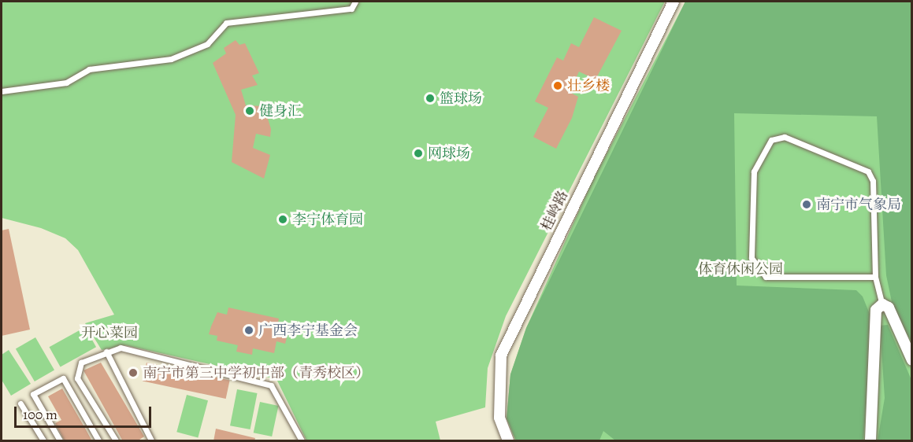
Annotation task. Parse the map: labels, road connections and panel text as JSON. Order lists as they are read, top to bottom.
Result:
{
  "streets": {
    "street": ["桂岭路"]
  },
  "parks": ["体育休闲公园", "开心菜园"],
  "places": [
    "壮乡楼",
    "篮球场",
    "健身汇",
    "网球场",
    "南宁市气象局",
    "李宁体育园",
    "广西李宁基金会",
    "南宁市第三中学初中部（青秀校区）"
  ],
  "scale_bar": "100 m"
}
